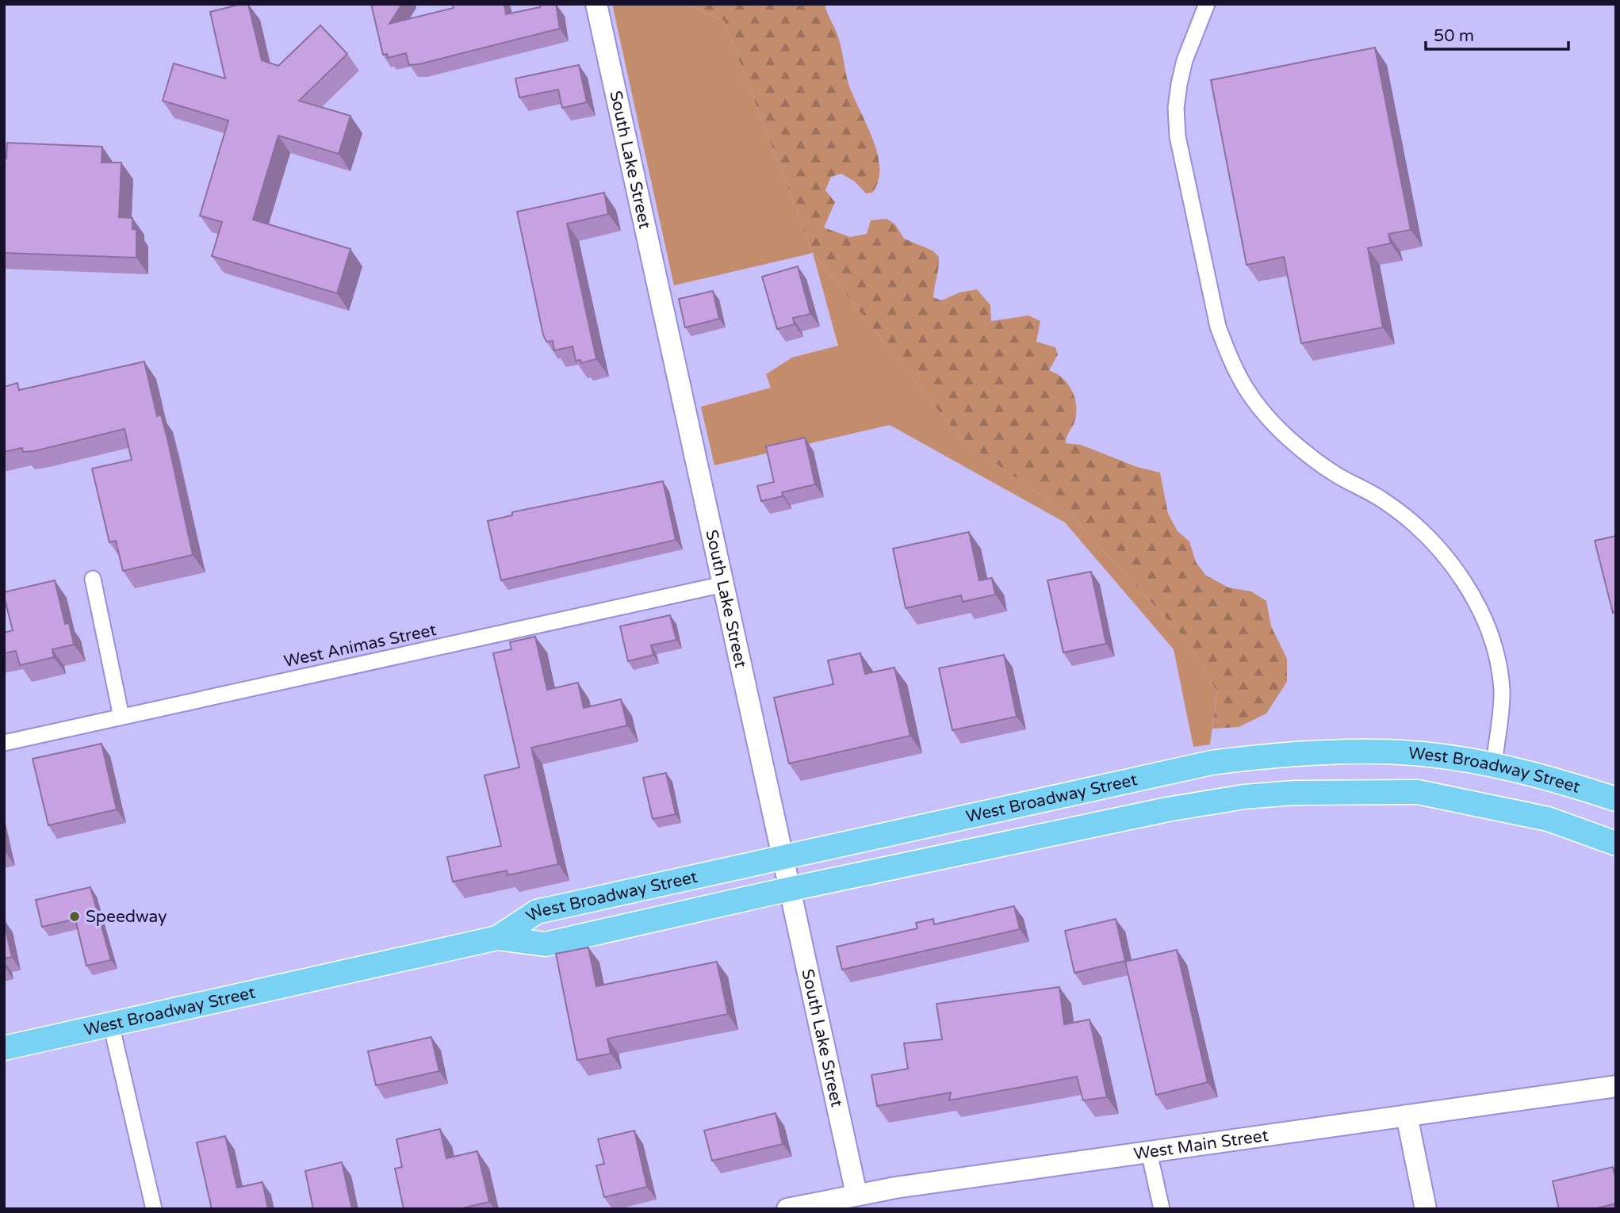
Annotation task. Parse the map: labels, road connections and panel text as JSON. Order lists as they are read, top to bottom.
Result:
{
  "streets": {
    "main road": ["South Lake Street", "West Broadway Street", "West Main Street"],
    "street": ["West Animas Street"]
  },
  "crossings": [
    ["South Lake Street", "West Animas Street"],
    ["South Lake Street", "West Broadway Street"],
    ["South Lake Street", "West Main Street"]
  ],
  "places": ["Speedway"],
  "scale_bar": "50 m"
}
